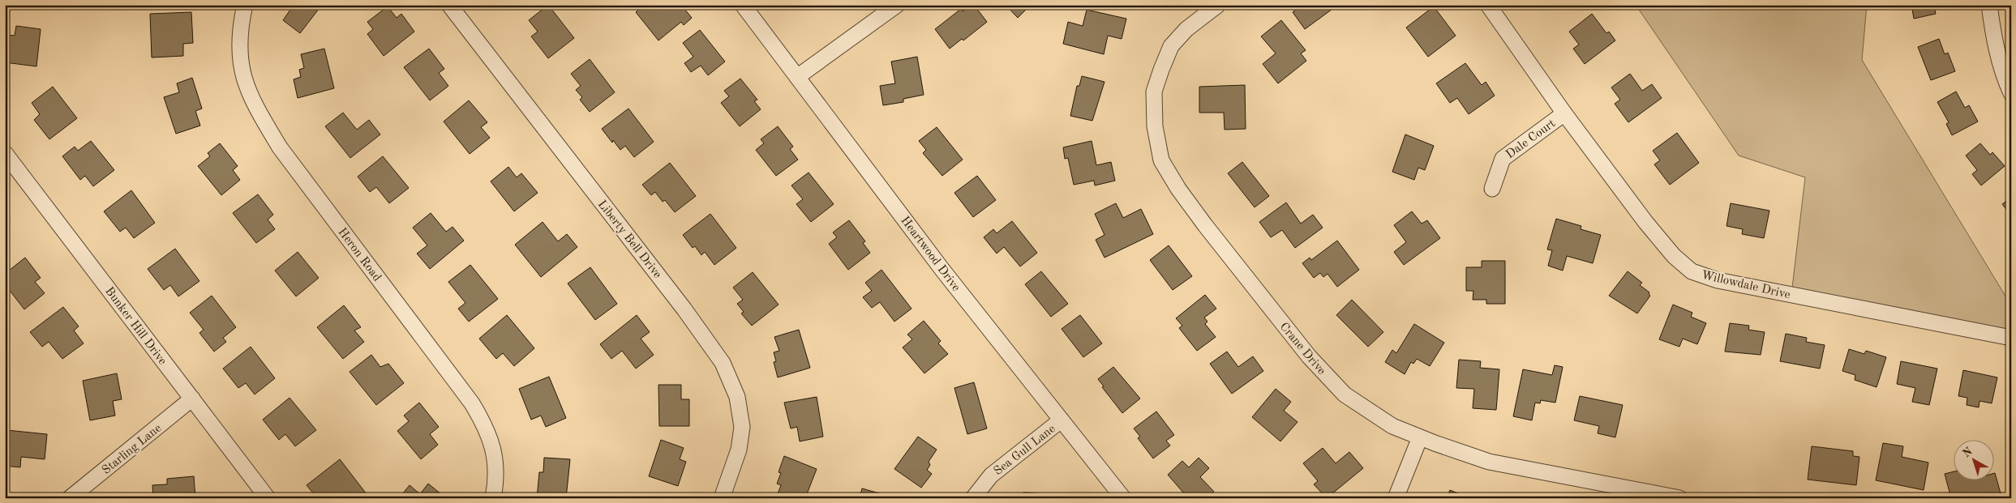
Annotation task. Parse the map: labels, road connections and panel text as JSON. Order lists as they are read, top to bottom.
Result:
{
  "streets": {
    "street": [
      "Dale Court",
      "Liberty Bell Drive",
      "Heartwood Drive",
      "Heron Road",
      "Willowdale Drive",
      "Bunker Hill Drive",
      "Crane Drive",
      "Starling Lane",
      "Sea Gull Lane"
    ]
  },
  "crossings": [
    ["Dale Court", "Willowdale Drive"],
    ["Heartwood Drive", "Sea Gull Lane"],
    ["Bunker Hill Drive", "Starling Lane"]
  ],
  "north": "top left"
}
